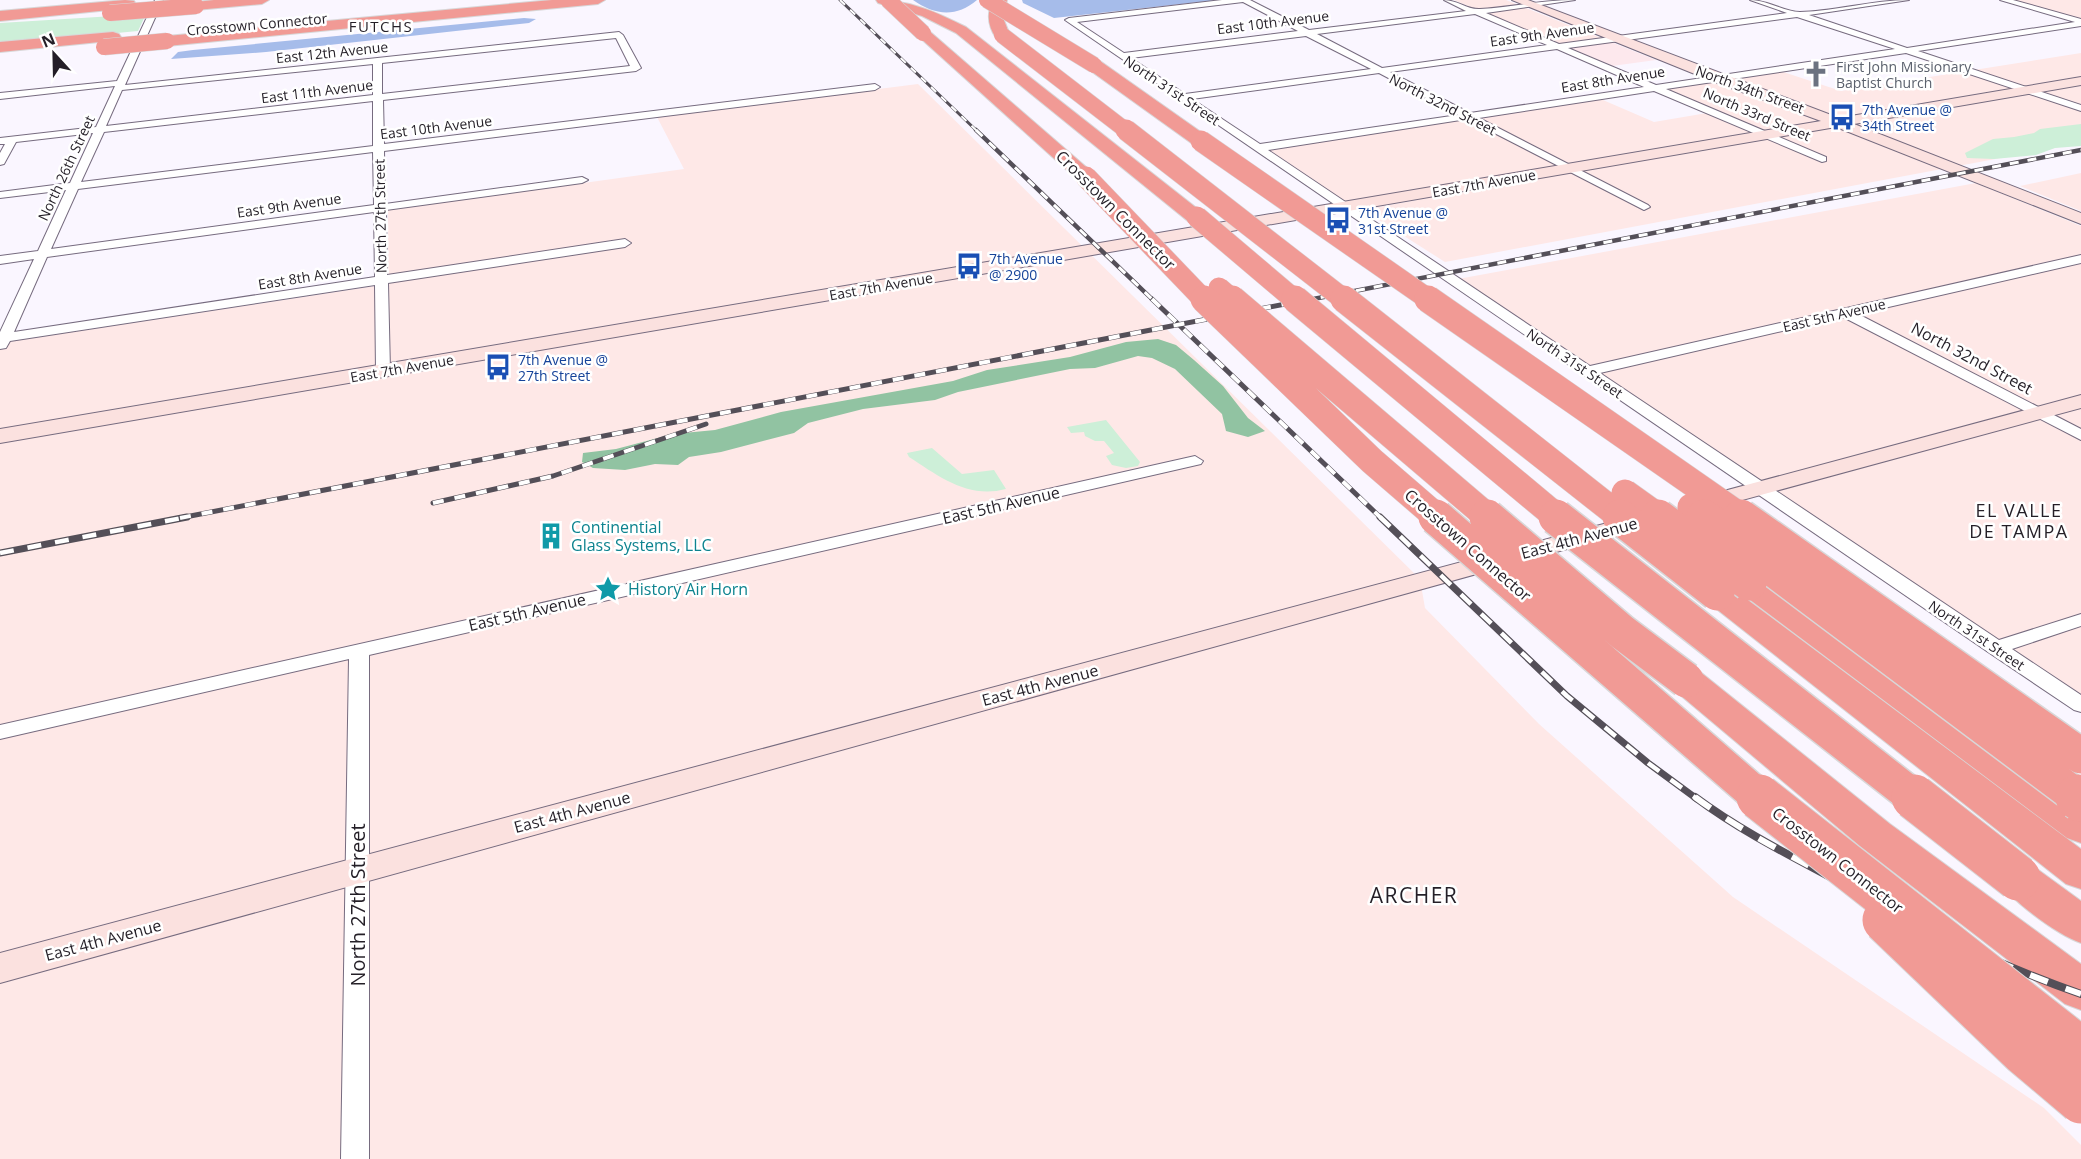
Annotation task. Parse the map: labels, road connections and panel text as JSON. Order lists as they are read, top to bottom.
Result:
{
  "streets": {
    "highway": ["Crosstown Connector"],
    "street": [
      "East 10th Avenue",
      "East 9th Avenue",
      "East 12th Avenue",
      "East 8th Avenue",
      "North 34th Street",
      "North 31st Street",
      "East 11th Avenue",
      "North 32nd Street",
      "North 33rd Street",
      "North 26th Street",
      "East 7th Avenue",
      "North 27th Street",
      "East 5th Avenue",
      "East 4th Avenue"
    ]
  },
  "crossings": [
    ["East 10th Avenue", "North 34th Street"],
    ["East 10th Avenue", "North 31st Street"],
    ["East 10th Avenue", "North 32nd Street"],
    ["East 10th Avenue", "North 33rd Street"],
    ["East 10th Avenue", "North 26th Street"],
    ["East 10th Avenue", "North 27th Street"],
    ["East 9th Avenue", "North 34th Street"],
    ["East 9th Avenue", "North 31st Street"],
    ["East 9th Avenue", "North 32nd Street"],
    ["East 9th Avenue", "North 33rd Street"],
    ["East 9th Avenue", "North 26th Street"],
    ["East 9th Avenue", "North 27th Street"],
    ["East 12th Avenue", "East 11th Avenue"],
    ["East 12th Avenue", "North 26th Street"],
    ["East 12th Avenue", "North 27th Street"],
    ["East 8th Avenue", "North 34th Street"],
    ["East 8th Avenue", "North 31st Street"],
    ["East 8th Avenue", "North 32nd Street"],
    ["East 8th Avenue", "North 33rd Street"],
    ["East 8th Avenue", "North 26th Street"],
    ["East 8th Avenue", "North 27th Street"],
    ["North 34th Street", "East 7th Avenue"],
    ["North 31st Street", "North 32nd Street"],
    ["North 31st Street", "East 7th Avenue"],
    ["North 31st Street", "East 5th Avenue"],
    ["North 31st Street", "East 4th Avenue"],
    ["East 11th Avenue", "North 26th Street"],
    ["East 11th Avenue", "North 27th Street"],
    ["North 32nd Street", "East 7th Avenue"],
    ["North 32nd Street", "East 5th Avenue"],
    ["North 32nd Street", "East 4th Avenue"],
    ["North 33rd Street", "East 7th Avenue"],
    ["East 7th Avenue", "North 27th Street"],
    ["North 27th Street", "East 5th Avenue"],
    ["North 27th Street", "East 4th Avenue"]
  ],
  "districts": ["FUTCHS", "EL VALLE DE TAMPA", "ARCHER"],
  "places": {
    "church": ["First John Missionary Baptist Church"],
    "bus stop": [
      "7th Avenue @ 34th Street",
      "7th Avenue @ 31st Street",
      "7th Avenue @ 2900",
      "7th Avenue @ 27th Street"
    ],
    "building": ["Continential Glass Systems, LLC"],
    "place": ["History Air Horn"]
  },
  "north": "top"
}
